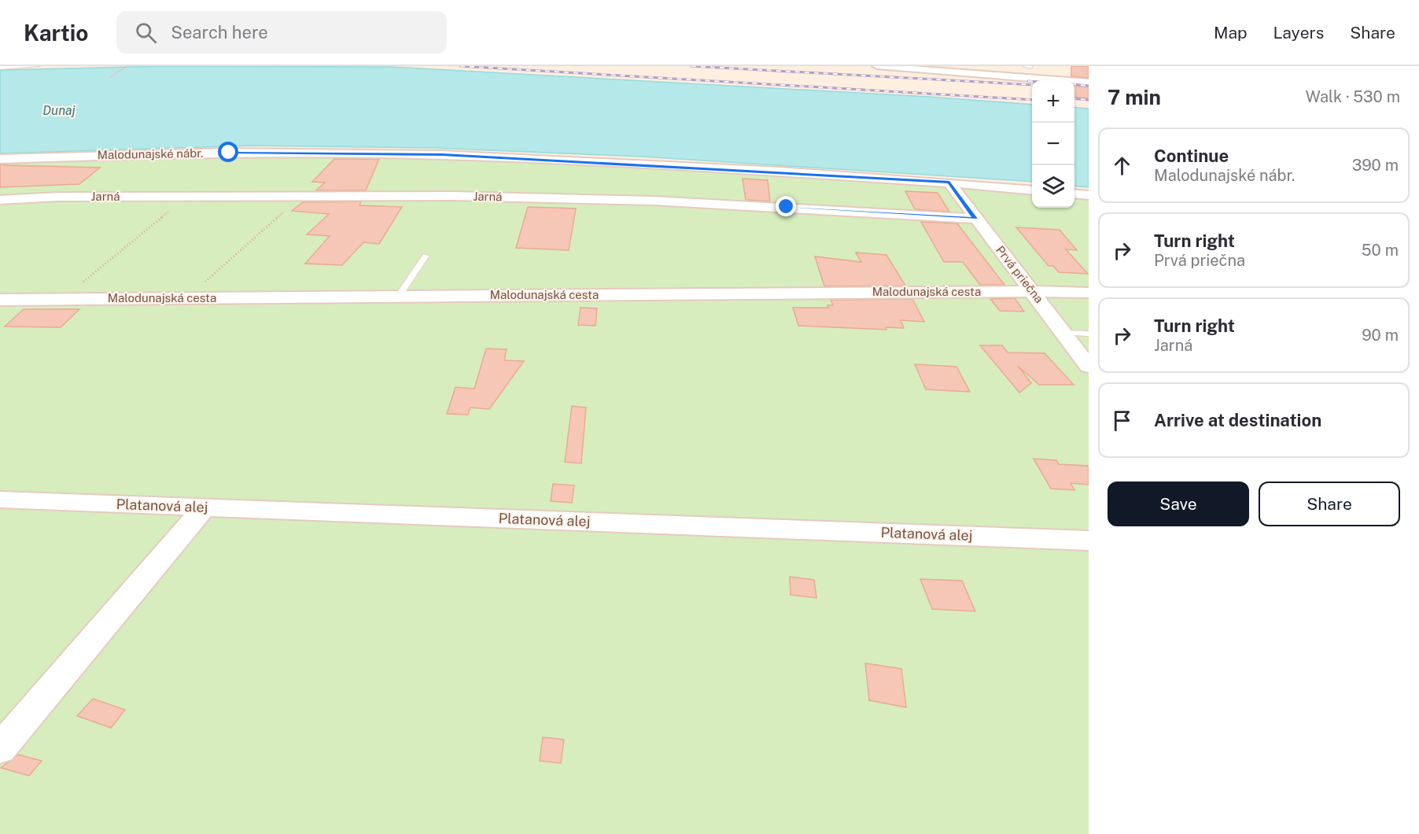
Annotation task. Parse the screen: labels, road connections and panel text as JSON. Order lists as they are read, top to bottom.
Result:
{
  "streets": {
    "street": [
      "Malodunajské nábr.",
      "Jarná",
      "Prvá priečna",
      "Malodunajská cesta",
      "Platanová alej"
    ]
  },
  "crossings": [
    ["Malodunajské nábr.", "Prvá priečna"],
    ["Jarná", "Prvá priečna"],
    ["Prvá priečna", "Malodunajská cesta"]
  ],
  "water": ["Dunaj"],
  "page": {
    "header": "Kartio",
    "search": "Search here",
    "nav": ["Map", "Layers", "Share"],
    "heading": ["7 min", "Walk · 530 m"],
    "map_buttons": ["+", "−"],
    "list": [
      ["Continue", "Malodunajské nábr.", "390 m"],
      ["Turn right", "Prvá priečna", "50 m"],
      ["Turn right", "Jarná", "90 m"],
      "Arrive at destination"
    ],
    "buttons": ["Save", "Share"]
  }
}
